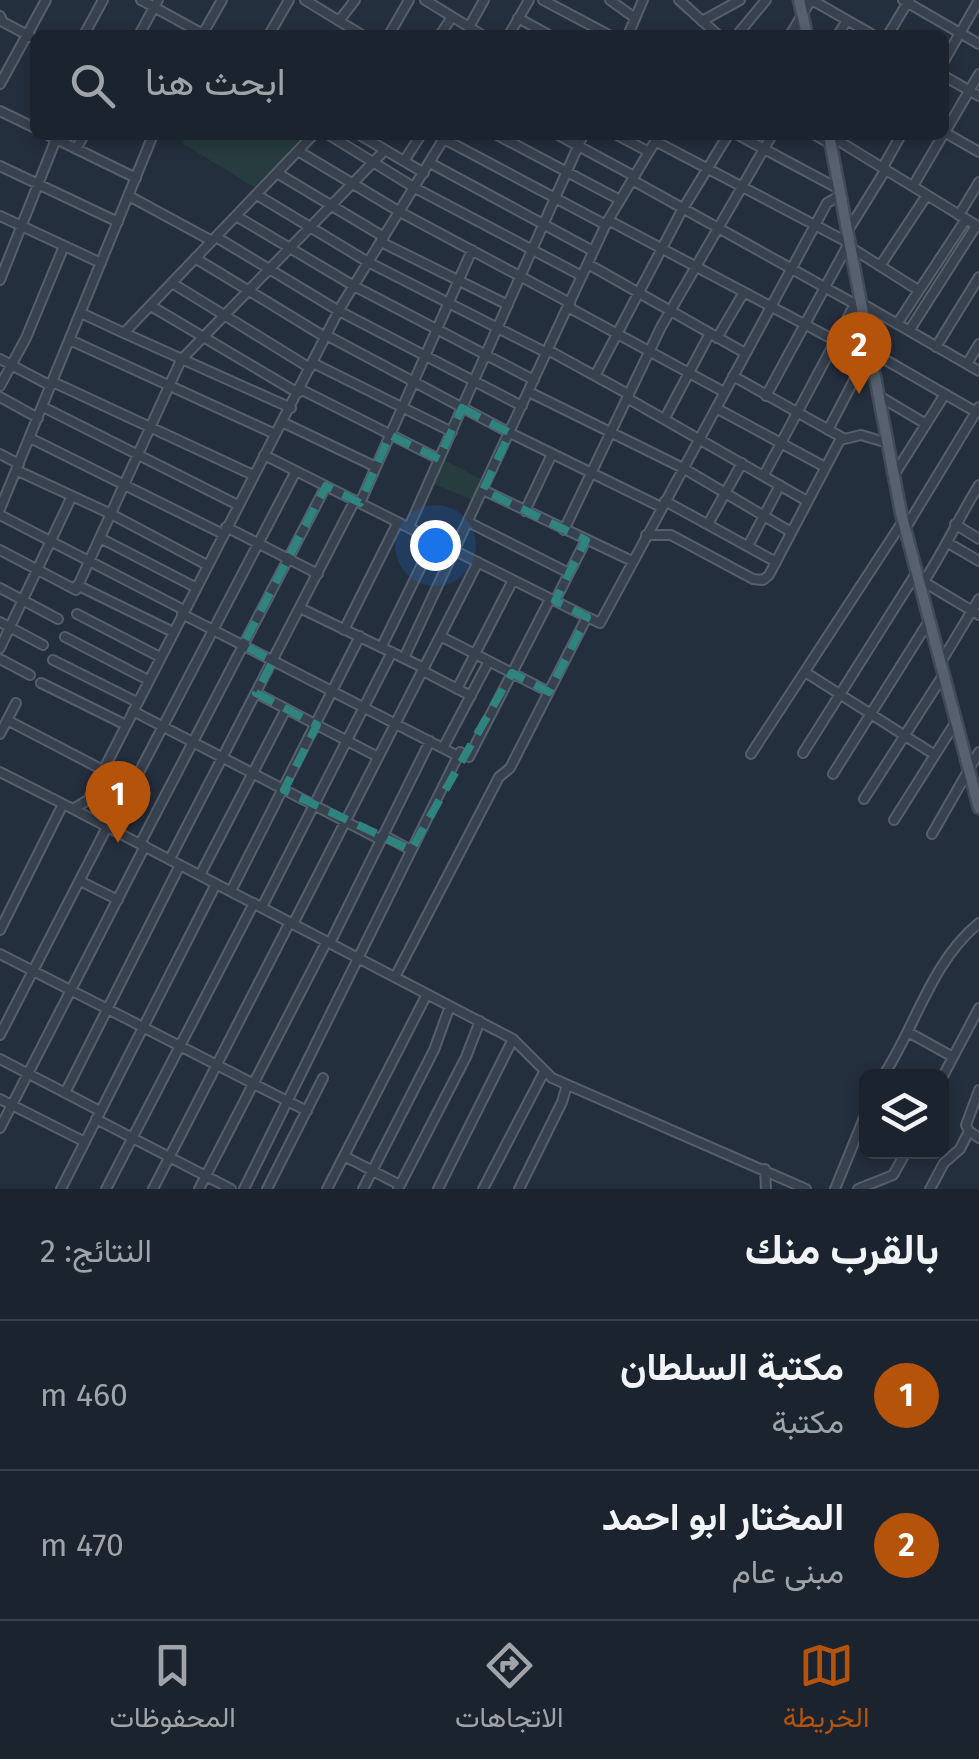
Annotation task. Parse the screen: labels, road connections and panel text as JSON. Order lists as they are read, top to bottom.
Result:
{
  "page": {
    "search": "ابحث هنا",
    "pins": ["2", "1"],
    "heading": ["بالقرب منك", "النتائج: 2"],
    "list": [
      {
        "mark": "1",
        "name": "مكتبة السلطان",
        "note": "مكتبة",
        "value": "460 m"
      },
      {
        "mark": "2",
        "name": "المختار ابو احمد",
        "note": "مبنى عام",
        "value": "470 m"
      }
    ],
    "nav": ["الخريطة", "الاتجاهات", "المحفوظات"]
  }
}
